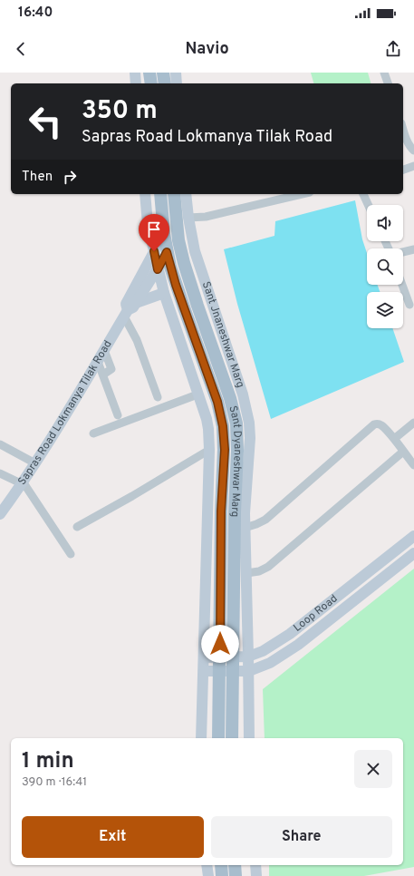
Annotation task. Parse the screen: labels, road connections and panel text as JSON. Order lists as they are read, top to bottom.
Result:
{
  "streets": {
    "main road": ["Sant Dyaneshwar Marg"],
    "street": ["Sant Jnaneshwar Marg", "Sapras Road Lokmanya Tilak Road", "Loop Road"]
  },
  "crossings": [
    ["Sant Jnaneshwar Marg", "Loop Road"],
    ["Sapras Road Lokmanya Tilak Road", "Sant Dyaneshwar Marg"],
    ["Sant Dyaneshwar Marg", "Loop Road"]
  ],
  "page": {
    "status": "16:40",
    "header": "Navio",
    "turn": ["350 m", "Sapras Road Lokmanya Tilak Road"],
    "then": "Then",
    "heading": ["1 min", "390 m · 16:41"],
    "buttons": ["Exit", "Share"]
  }
}
